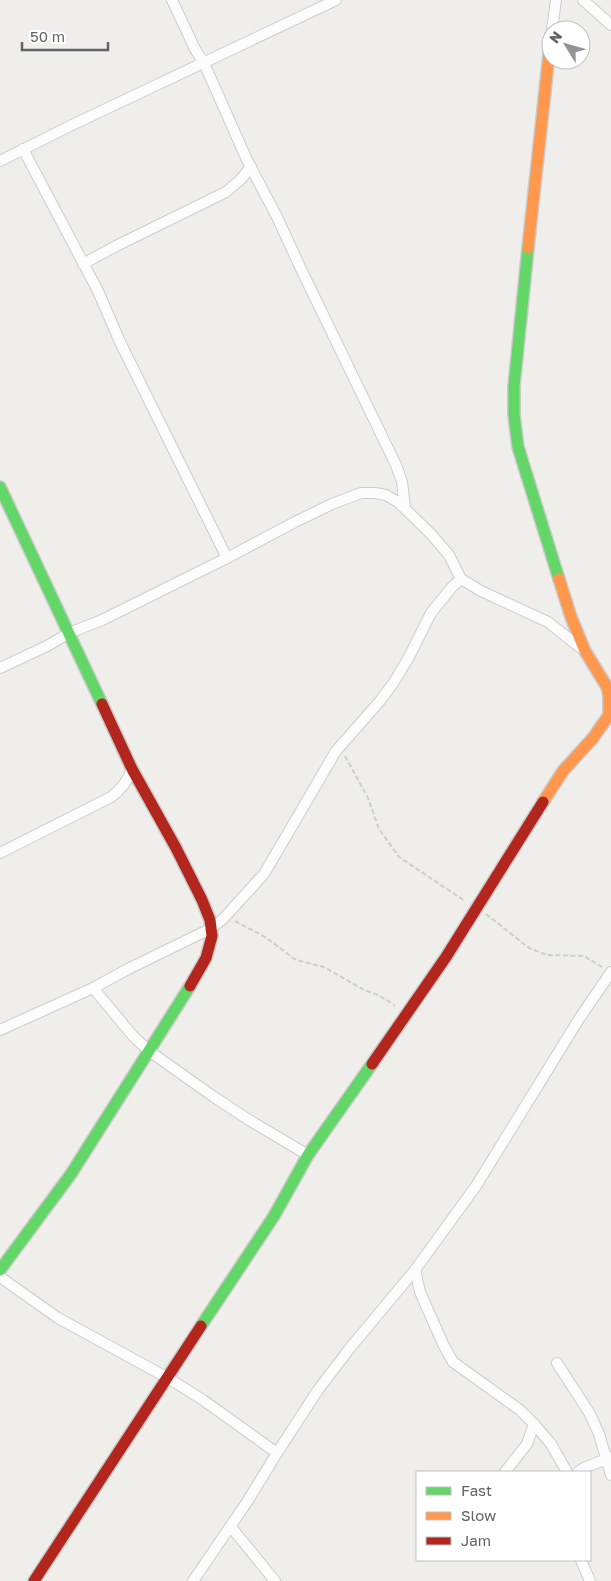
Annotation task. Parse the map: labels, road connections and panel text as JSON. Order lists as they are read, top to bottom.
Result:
{
  "legend": ["Fast", "Slow", "Jam"],
  "scale_bar": "50 m",
  "north": "top left"
}
